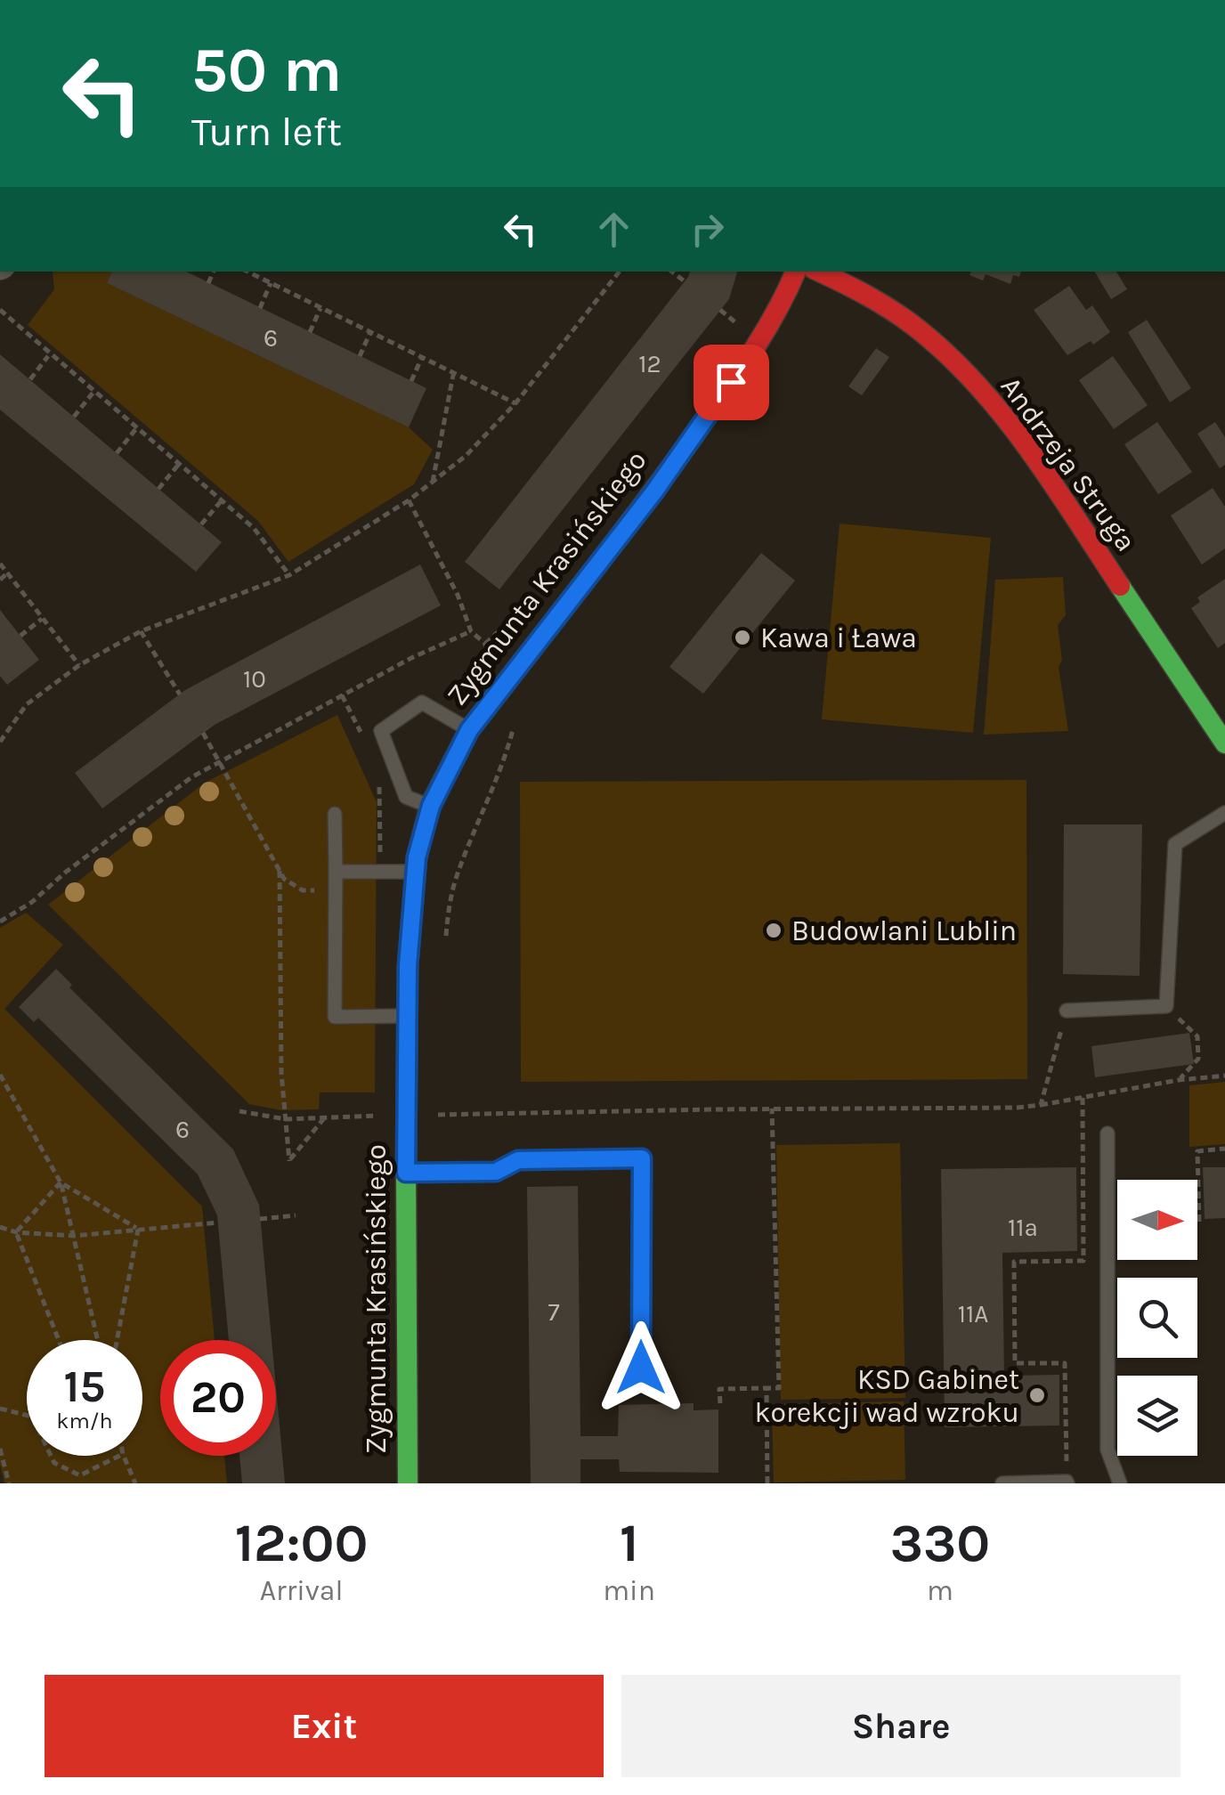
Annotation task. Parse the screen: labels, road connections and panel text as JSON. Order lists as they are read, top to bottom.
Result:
{
  "streets": {
    "street": ["Andrzeja Struga", "Zygmunta Krasińskiego"]
  },
  "places": ["Kawa i Ława", "Budowlani Lublin", "KSD Gabinet korekcji wad wzroku"],
  "house_numbers": [
    "6",
    "12",
    "10",
    "6",
    "11a",
    "7",
    "11A"
  ],
  "north": "right",
  "page": {
    "turn": ["50 m", "Turn left"],
    "speed": "15 km/h",
    "limit": "20",
    "eta": [
      "12:00",
      "Arrival",
      "1",
      "min",
      "330",
      "m"
    ],
    "buttons": ["Exit", "Share"]
  }
}
